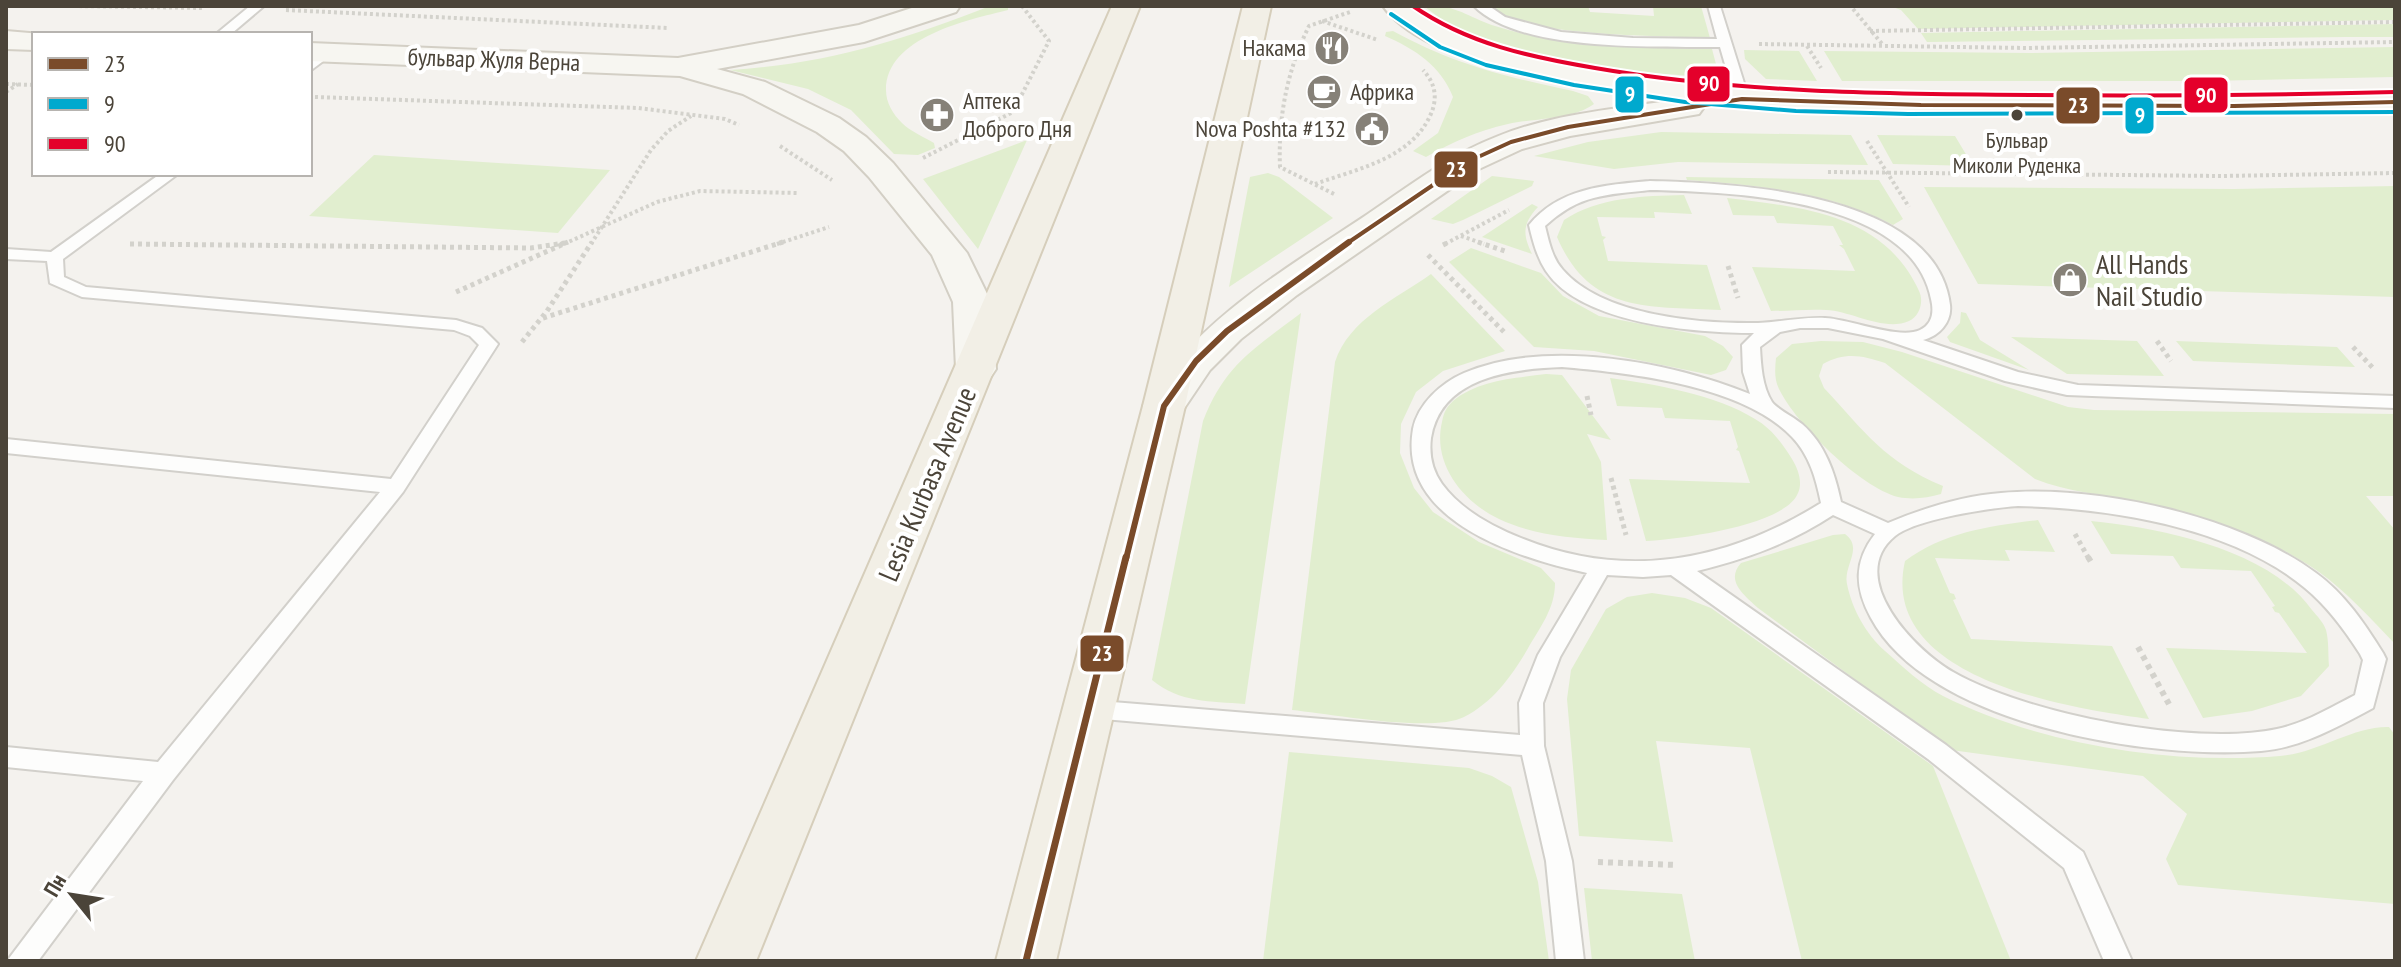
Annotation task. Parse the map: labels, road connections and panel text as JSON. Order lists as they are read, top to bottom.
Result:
{
  "streets": {
    "main road": ["Lesia Kurbasa Avenue"],
    "street": ["бульвар Жуля Верна"]
  },
  "crossings": [
    ["бульвар Жуля Верна", "Lesia Kurbasa Avenue"]
  ],
  "places": {
    "restaurant": ["Накама"],
    "cafe": ["Африка"],
    "pharmacy": ["Аптека Доброго Дня"],
    "other": ["Бульвар Миколи Руденка"],
    "public building": ["Nova Poshta #132"],
    "shop": ["All Hands Nail Studio"]
  },
  "lines": ["transit line 90", "transit line 9", "transit line 23"],
  "legend": ["23", "9", "90"],
  "north": "top left"
}
